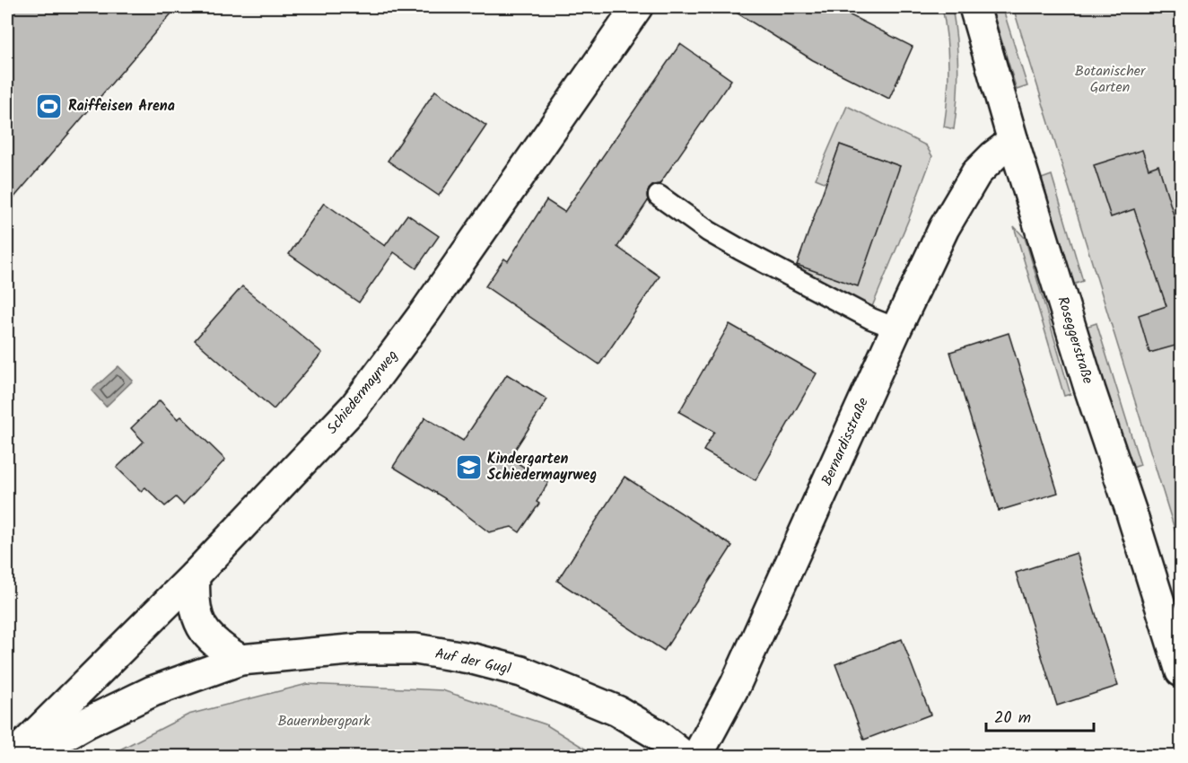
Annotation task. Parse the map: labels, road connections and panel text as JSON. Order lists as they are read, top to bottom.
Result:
{
  "streets": {
    "street": [
      "Roseggerstraße",
      "Schiedermayrweg",
      "Bernardisstraße",
      "Auf der Gugl"
    ]
  },
  "crossings": [
    ["Roseggerstraße", "Bernardisstraße"]
  ],
  "parks": ["Botanischer Garten", "Bauernbergpark"],
  "places": {
    "sports": ["Raiffeisen Arena"],
    "school or university": ["Kindergarten Schiedermayrweg"]
  },
  "scale_bar": "20 m"
}
